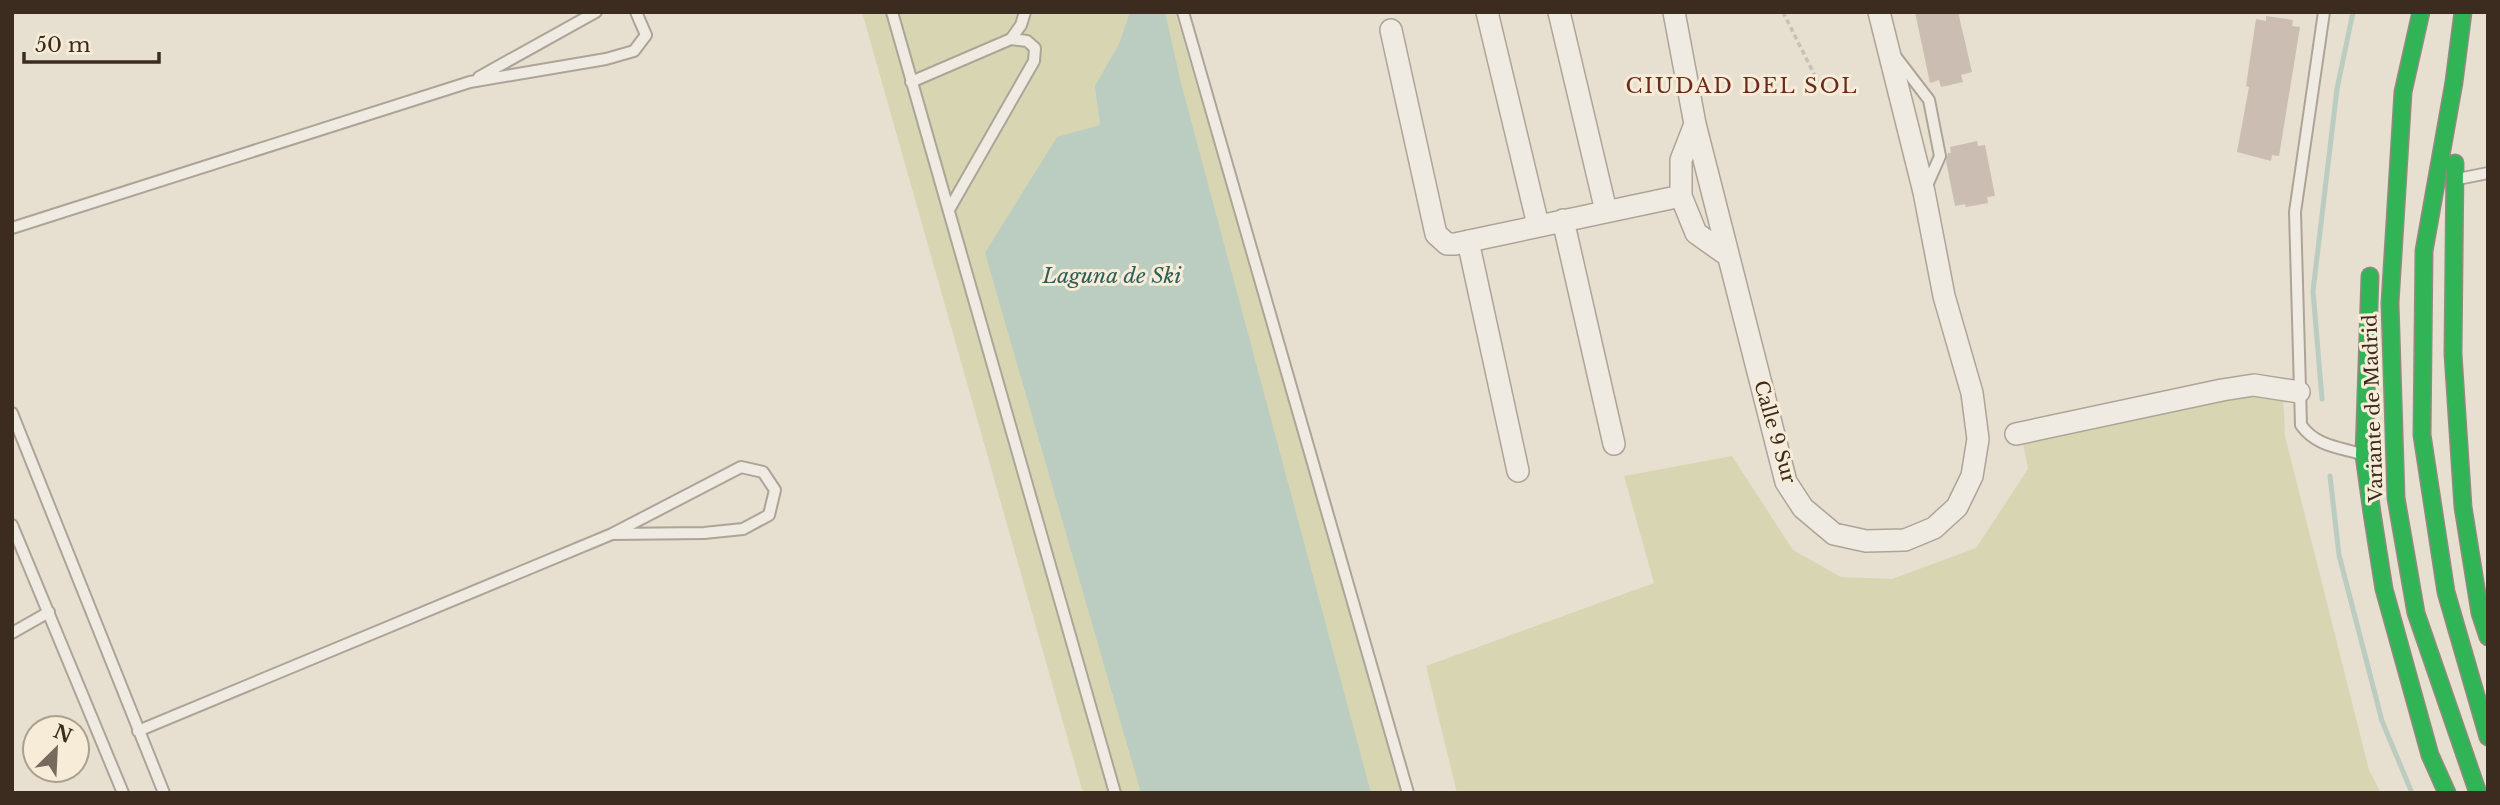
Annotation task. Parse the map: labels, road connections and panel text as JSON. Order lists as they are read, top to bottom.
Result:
{
  "streets": {
    "main road": ["Variante de Madrid"],
    "street": ["Calle 9 Sur"]
  },
  "districts": ["CIUDAD DEL SOL"],
  "water": ["Laguna de Ski"],
  "scale_bar": "50 m",
  "north": "top right"
}
